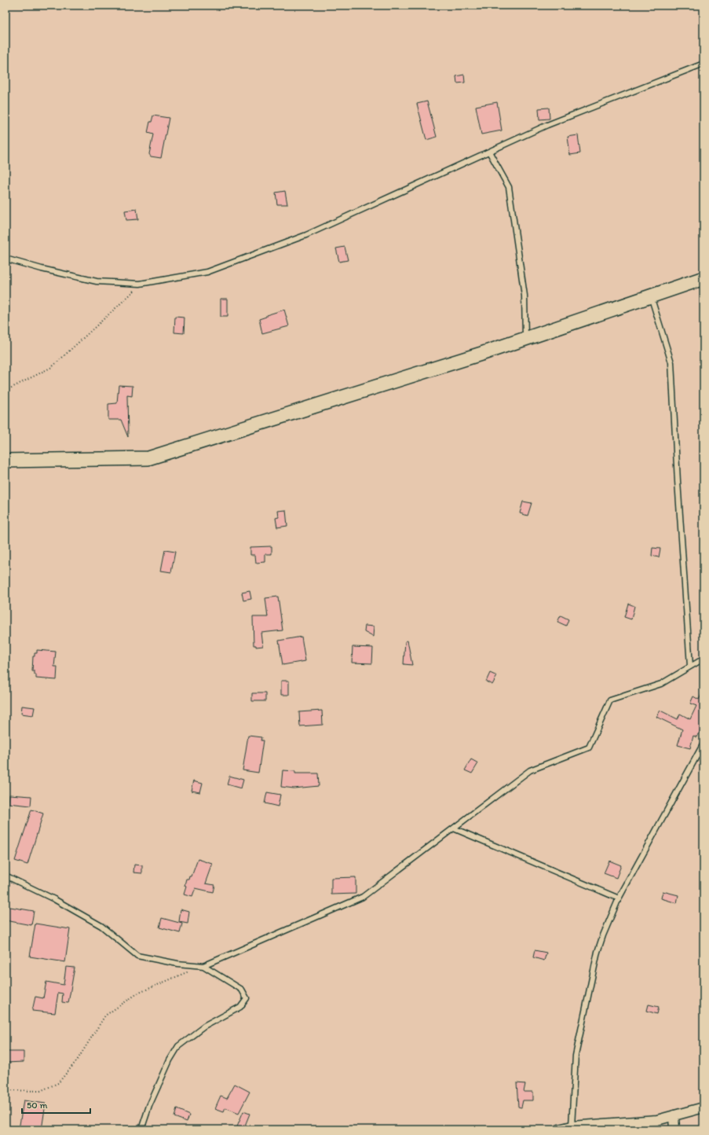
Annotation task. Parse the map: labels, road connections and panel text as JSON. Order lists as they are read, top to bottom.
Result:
{
  "scale_bar": "50 m"
}
